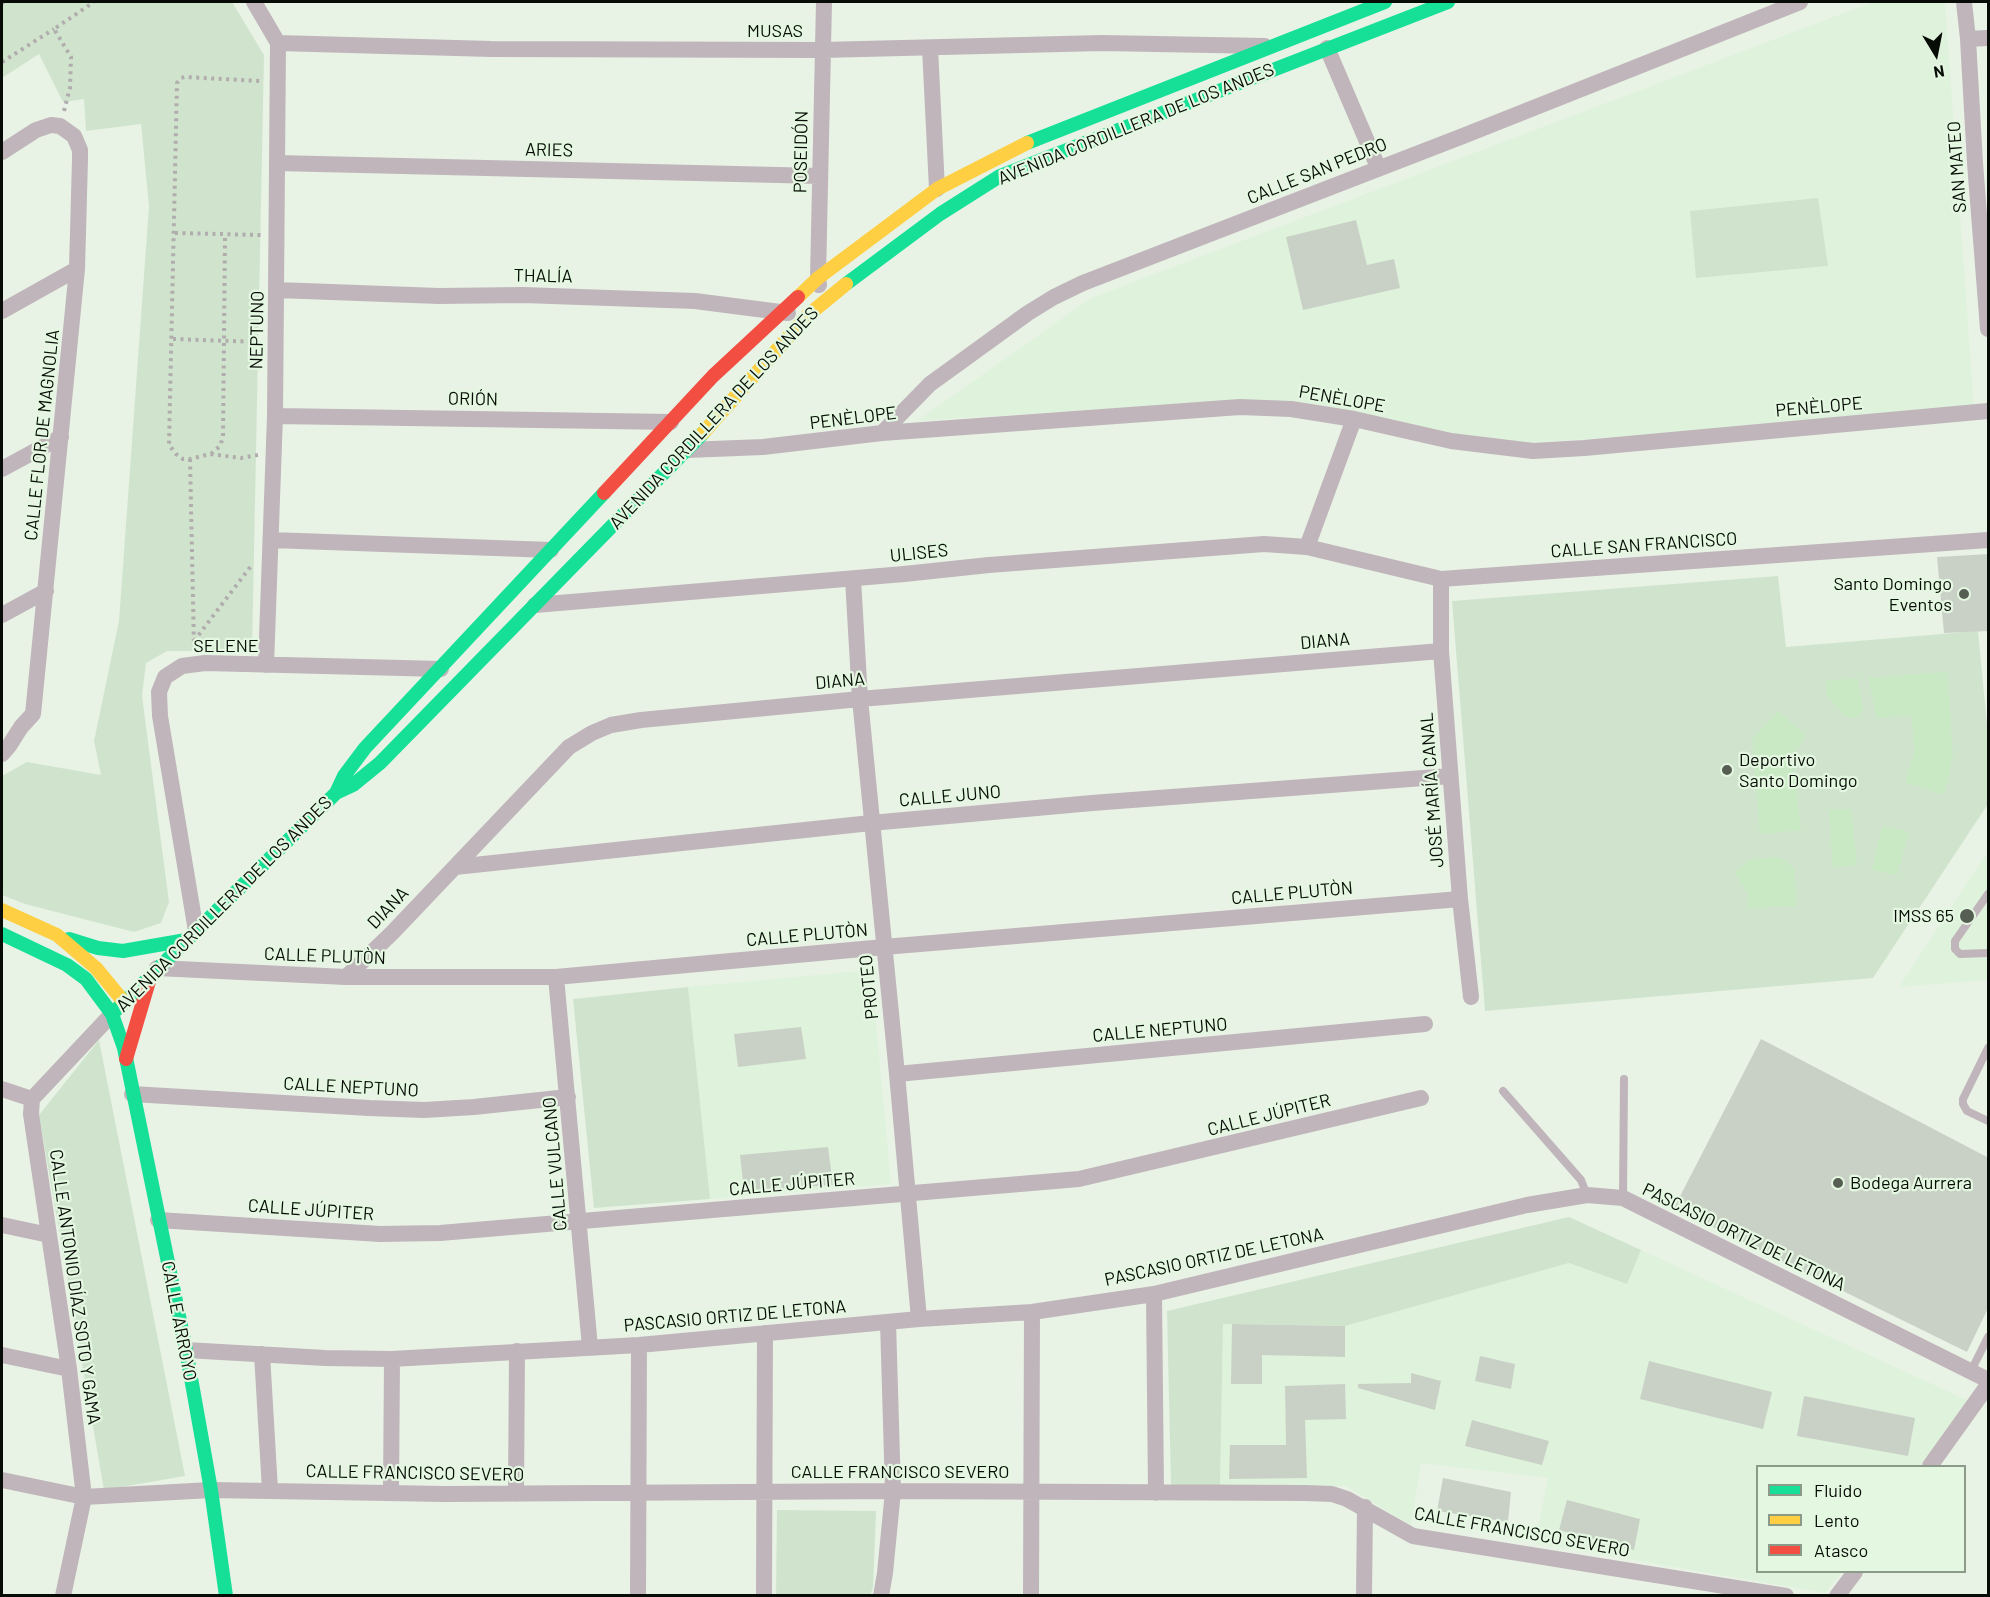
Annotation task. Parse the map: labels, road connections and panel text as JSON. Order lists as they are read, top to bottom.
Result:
{
  "streets": {
    "street": [
      "MUSAS",
      "AVENIDA CORDILLERA DE LOS ANDES",
      "ARIES",
      "POSEIDÓN",
      "SAN MATEO",
      "CALLE SAN PEDRO",
      "THALÍA",
      "NEPTUNO",
      "ORIÓN",
      "PENÈLOPE",
      "CALLE FLOR DE MAGNOLIA",
      "CALLE SAN FRANCISCO",
      "ULISES",
      "DIANA",
      "SELENE",
      "JOSÉ MARÍA CANAL",
      "CALLE JUNO",
      "CALLE PLUTÒN",
      "PROTEO",
      "CALLE NEPTUNO",
      "CALLE JÚPITER",
      "CALLE VULCANO",
      "PASCASIO ORTIZ DE LETONA",
      "CALLE ANTONIO DÍAZ SOTO Y GAMA",
      "CALLE ARROYO",
      "CALLE FRANCISCO SEVERO"
    ]
  },
  "crossings": [
    ["MUSAS", "AVENIDA CORDILLERA DE LOS ANDES"],
    ["MUSAS", "POSEIDÓN"],
    ["MUSAS", "NEPTUNO"],
    ["AVENIDA CORDILLERA DE LOS ANDES", "POSEIDÓN"],
    ["AVENIDA CORDILLERA DE LOS ANDES", "THALÍA"],
    ["AVENIDA CORDILLERA DE LOS ANDES", "ORIÓN"],
    ["AVENIDA CORDILLERA DE LOS ANDES", "PENÈLOPE"],
    ["AVENIDA CORDILLERA DE LOS ANDES", "ULISES"],
    ["AVENIDA CORDILLERA DE LOS ANDES", "SELENE"],
    ["AVENIDA CORDILLERA DE LOS ANDES", "CALLE PLUTÒN"],
    ["AVENIDA CORDILLERA DE LOS ANDES", "CALLE ARROYO"],
    ["ARIES", "POSEIDÓN"],
    ["ARIES", "NEPTUNO"],
    ["CALLE SAN PEDRO", "PENÈLOPE"],
    ["THALÍA", "NEPTUNO"],
    ["NEPTUNO", "ORIÓN"],
    ["NEPTUNO", "SELENE"],
    ["CALLE SAN FRANCISCO", "ULISES"],
    ["CALLE SAN FRANCISCO", "JOSÉ MARÍA CANAL"],
    ["ULISES", "PROTEO"],
    ["DIANA", "JOSÉ MARÍA CANAL"],
    ["DIANA", "CALLE JUNO"],
    ["DIANA", "CALLE PLUTÒN"],
    ["DIANA", "PROTEO"],
    ["JOSÉ MARÍA CANAL", "CALLE JUNO"],
    ["JOSÉ MARÍA CANAL", "CALLE PLUTÒN"],
    ["CALLE JUNO", "PROTEO"],
    ["CALLE PLUTÒN", "PROTEO"],
    ["CALLE PLUTÒN", "CALLE VULCANO"],
    ["PROTEO", "CALLE NEPTUNO"],
    ["PROTEO", "CALLE JÚPITER"],
    ["PROTEO", "PASCASIO ORTIZ DE LETONA"],
    ["CALLE NEPTUNO", "CALLE VULCANO"],
    ["CALLE NEPTUNO", "CALLE ARROYO"],
    ["CALLE JÚPITER", "CALLE VULCANO"],
    ["CALLE JÚPITER", "CALLE ARROYO"],
    ["CALLE VULCANO", "PASCASIO ORTIZ DE LETONA"],
    ["PASCASIO ORTIZ DE LETONA", "CALLE ARROYO"],
    ["CALLE ANTONIO DÍAZ SOTO Y GAMA", "CALLE FRANCISCO SEVERO"],
    ["CALLE ARROYO", "CALLE FRANCISCO SEVERO"]
  ],
  "places": [
    "Santo Domingo Eventos",
    "Deportivo Santo Domingo",
    "IMSS 65",
    "Bodega Aurrera"
  ],
  "legend": ["Fluido", "Lento", "Atasco"],
  "north": "bottom"
}
